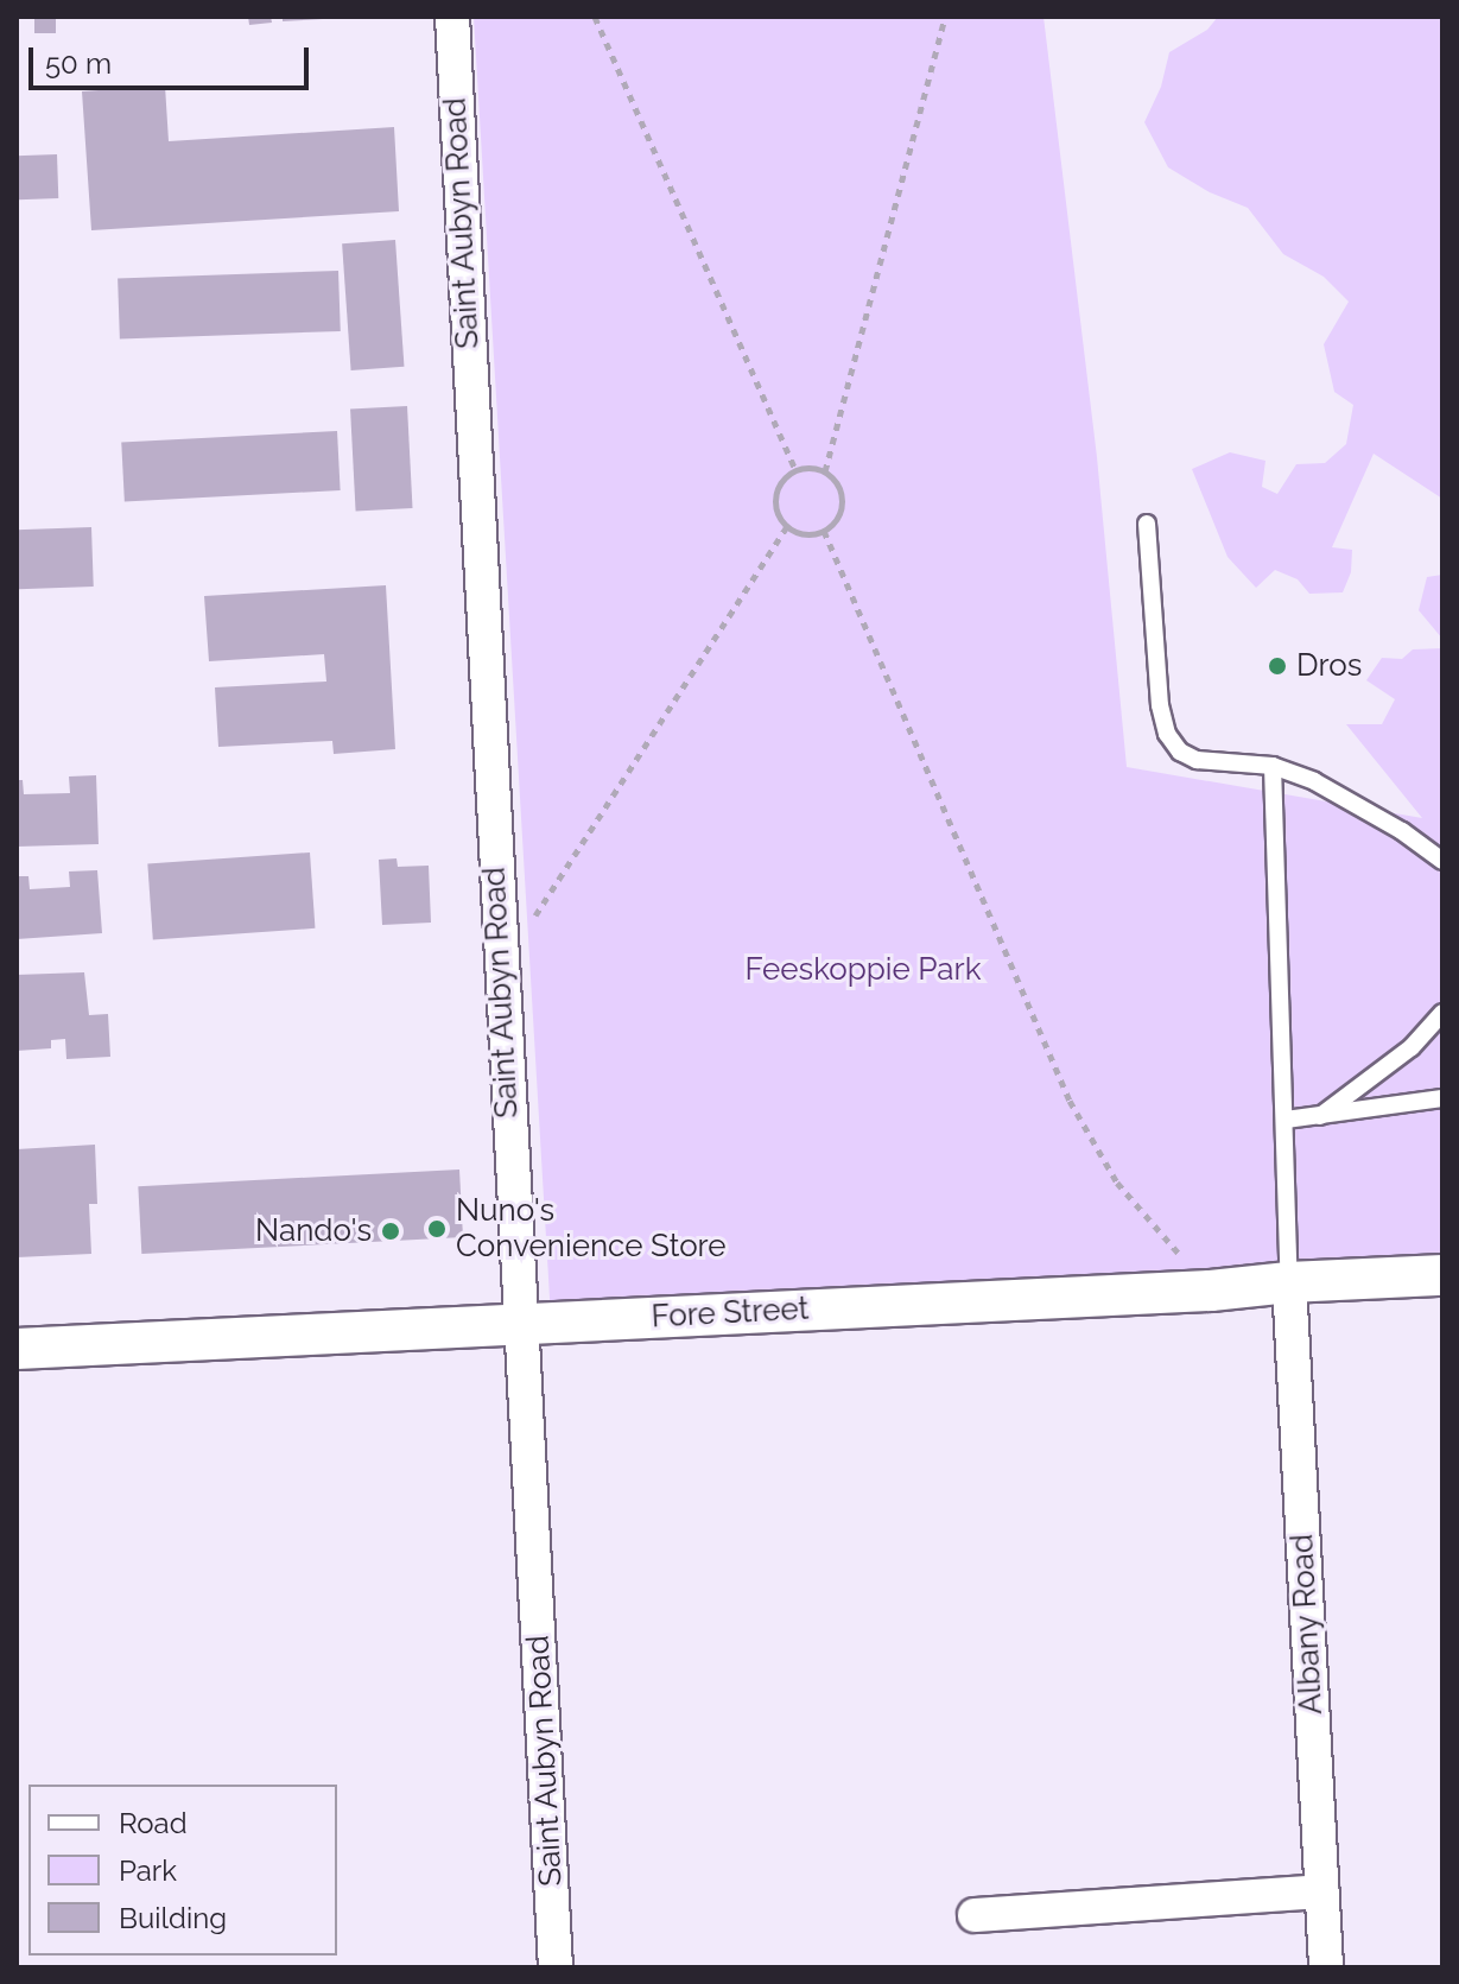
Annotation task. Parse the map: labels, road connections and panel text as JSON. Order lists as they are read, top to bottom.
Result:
{
  "streets": {
    "street": ["Saint Aubyn Road", "Fore Street", "Albany Road"]
  },
  "crossings": [
    ["Saint Aubyn Road", "Fore Street"],
    ["Fore Street", "Albany Road"]
  ],
  "parks": ["Feeskoppie Park"],
  "places": ["Dros", "Nuno's Convenience Store", "Nando's"],
  "legend": ["Road", "Park", "Building"],
  "scale_bar": "50 m"
}
